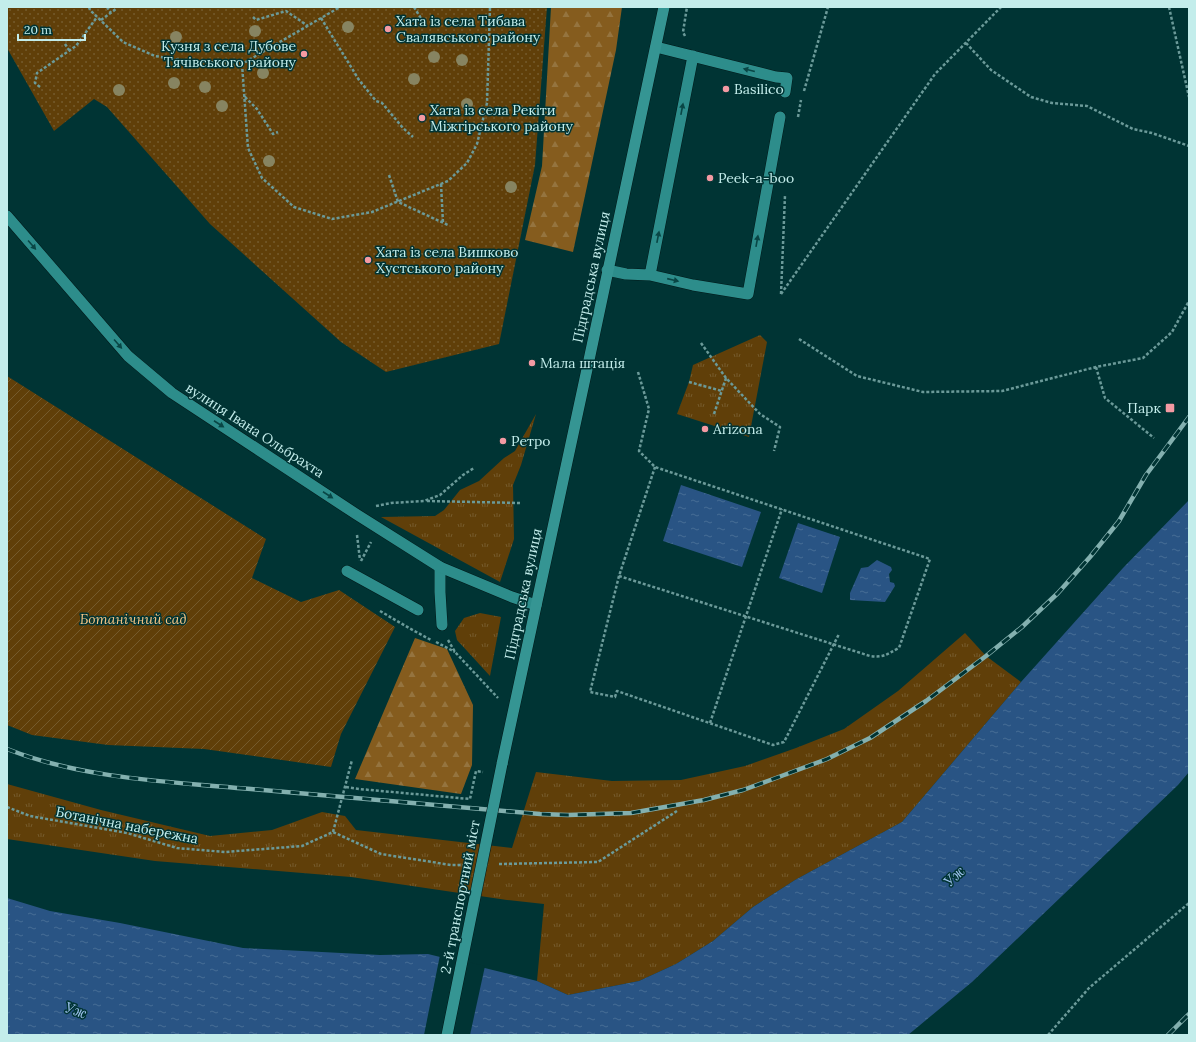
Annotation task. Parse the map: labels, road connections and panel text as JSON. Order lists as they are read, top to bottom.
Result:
{
  "streets": {
    "main road": ["Підградська вулиця", "2-й транспортний міст"],
    "street": ["вулиця Івана Ольбрахта"],
    "path": ["Ботанічна набережна"]
  },
  "crossings": [
    ["Підградська вулиця", "вулиця Івана Ольбрахта"],
    ["Підградська вулиця", "2-й транспортний міст"]
  ],
  "one_way": ["вулиця Івана Ольбрахта"],
  "water": ["Уж"],
  "parks": ["Ботанічний сад"],
  "places": {
    "other": [
      "Хата із села Тибава Свалявського району",
      "Кузня з села Дубове Тячівського району",
      "Basilico",
      "Хата із села Рекіти Міжгірського району",
      "Peek-a-boo",
      "Хата із села Вишково Хустського району",
      "Мала штація",
      "Arizona",
      "Ретро"
    ],
    "transit": ["Парк"]
  },
  "scale_bar": "20 m"
}
